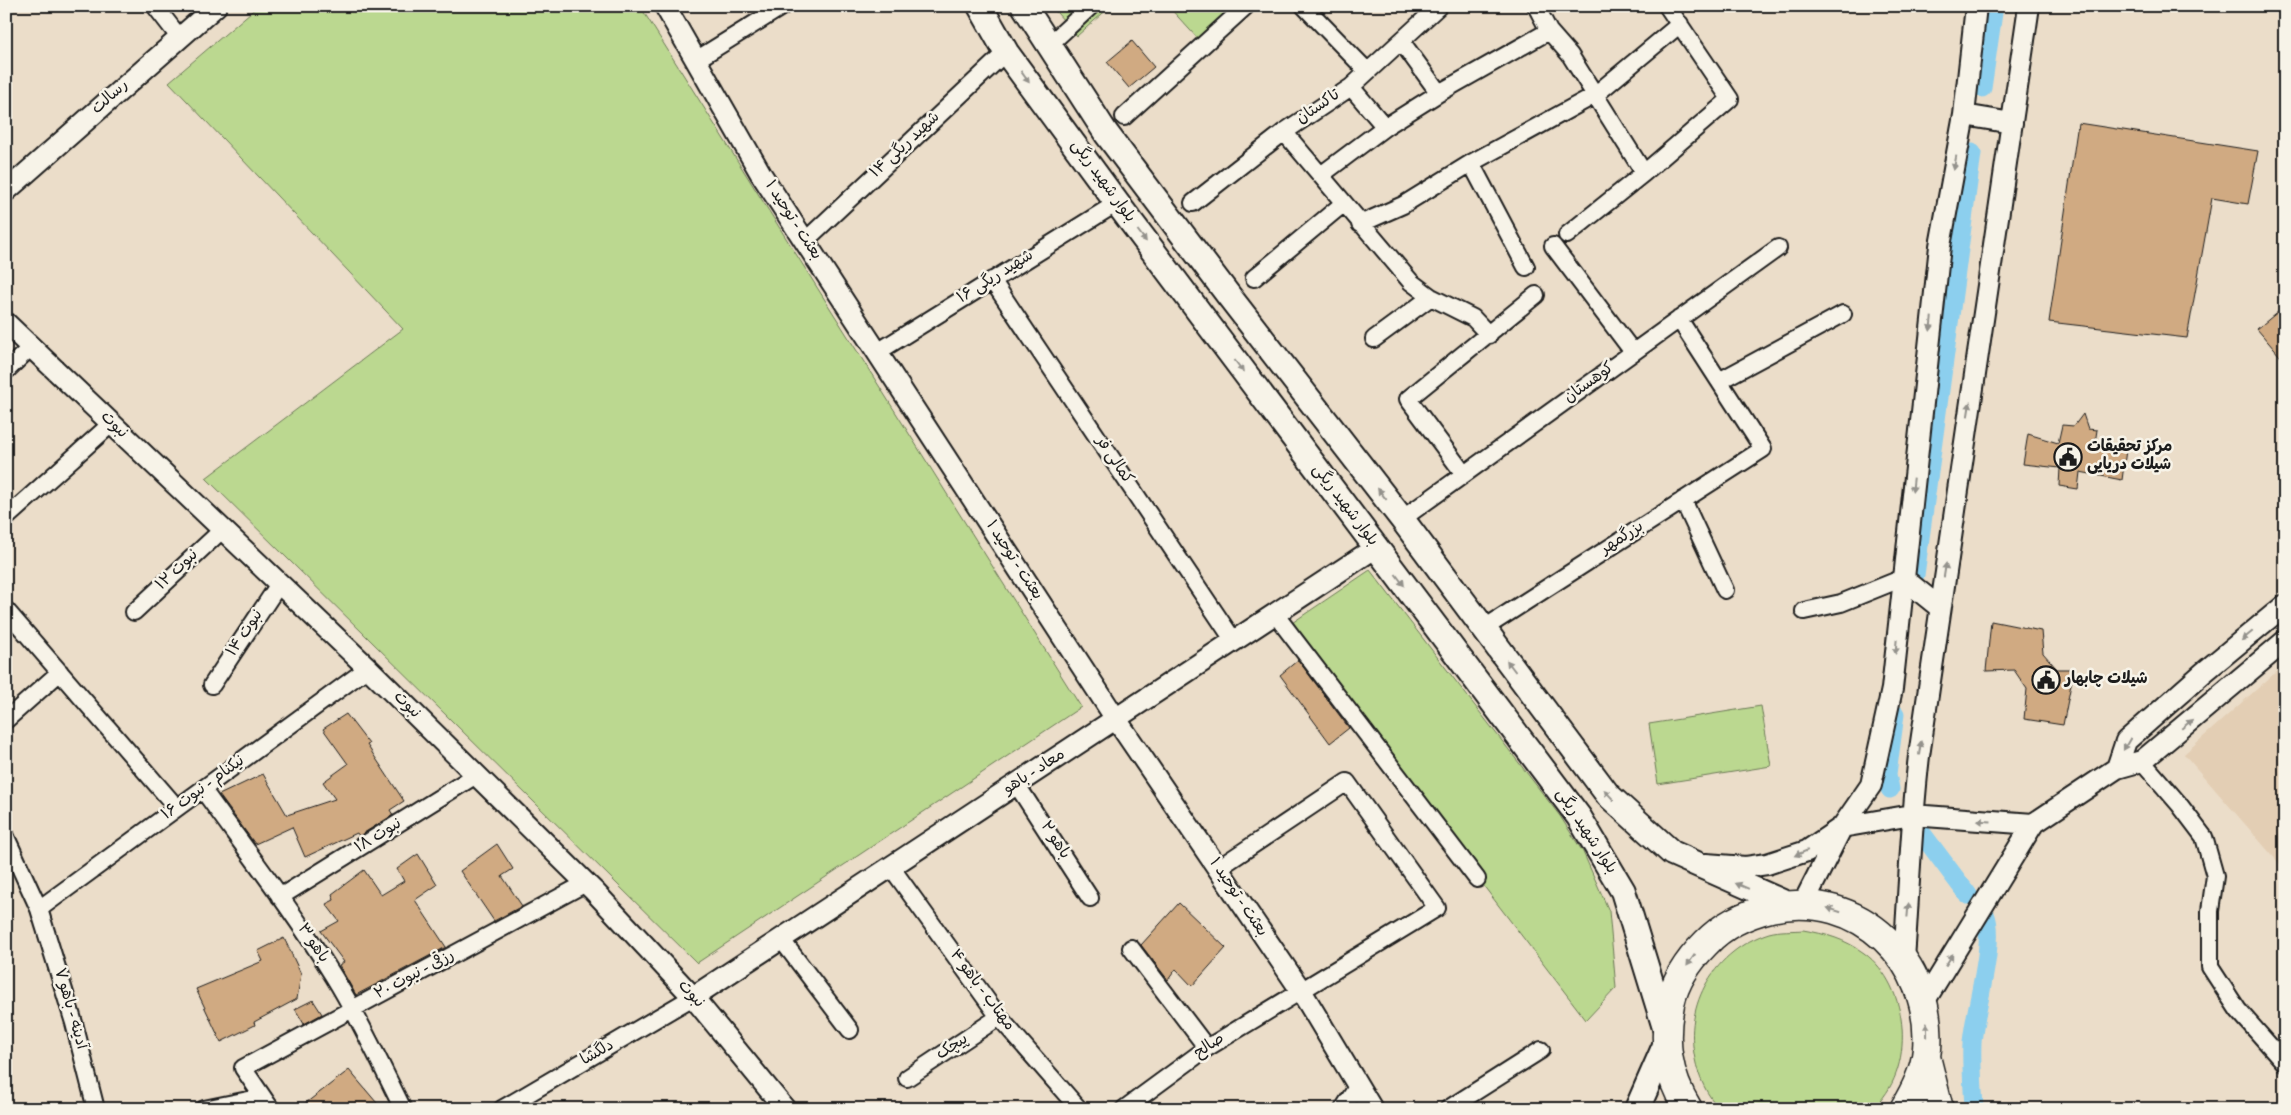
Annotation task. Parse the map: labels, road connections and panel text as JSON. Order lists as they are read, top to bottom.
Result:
{
  "streets": {
    "main road": ["بلوار شهید ریگی"],
    "street": [
      "رسالت",
      "تاکستان",
      "شهید ریگی ۱۴",
      "بعثت - توحید ۱",
      "شهید ریگی ۱۶",
      "کوهستان",
      "نبوت",
      "کمالی فر",
      "بزرگمهر",
      "نبوت ۱۲",
      "نبوت ۱۴",
      "معاد - باهو",
      "نیکنام - نبوت ۱۶",
      "نبوت ۱۸",
      "باهو ۲",
      "باهو ۳",
      "رزقی - نبوت ۲۰",
      "مهتاب - باهو ۴",
      "آدینه - باهو ۷",
      "صالح",
      "پیچک",
      "دلگشا"
    ]
  },
  "crossings": [
    ["شهید ریگی ۱۴", "بلوار شهید ریگی"],
    ["شهید ریگی ۱۴", "بعثت - توحید ۱"],
    ["بلوار شهید ریگی", "شهید ریگی ۱۶"],
    ["بلوار شهید ریگی", "کوهستان"],
    ["بلوار شهید ریگی", "بزرگمهر"],
    ["بلوار شهید ریگی", "معاد - باهو"],
    ["بعثت - توحید ۱", "شهید ریگی ۱۶"],
    ["بعثت - توحید ۱", "معاد - باهو"],
    ["بعثت - توحید ۱", "صالح"],
    ["شهید ریگی ۱۶", "کمالی فر"],
    ["نبوت", "نبوت ۱۲"],
    ["نبوت", "نبوت ۱۴"],
    ["نبوت", "معاد - باهو"],
    ["نبوت", "نیکنام - نبوت ۱۶"],
    ["نبوت", "نبوت ۱۸"],
    ["نبوت", "رزقی - نبوت ۲۰"],
    ["نبوت", "دلگشا"],
    ["کمالی فر", "معاد - باهو"],
    ["معاد - باهو", "باهو ۲"],
    ["معاد - باهو", "مهتاب - باهو ۴"],
    ["معاد - باهو", "دلگشا"],
    ["نیکنام - نبوت ۱۶", "باهو ۳"],
    ["نیکنام - نبوت ۱۶", "آدینه - باهو ۷"],
    ["نبوت ۱۸", "باهو ۳"],
    ["باهو ۳", "رزقی - نبوت ۲۰"],
    ["مهتاب - باهو ۴", "پیچک"]
  ],
  "places": {
    "public building": ["مرکز تحقیقات شیلات دریایی", "شیلات چابهار"]
  }
}
